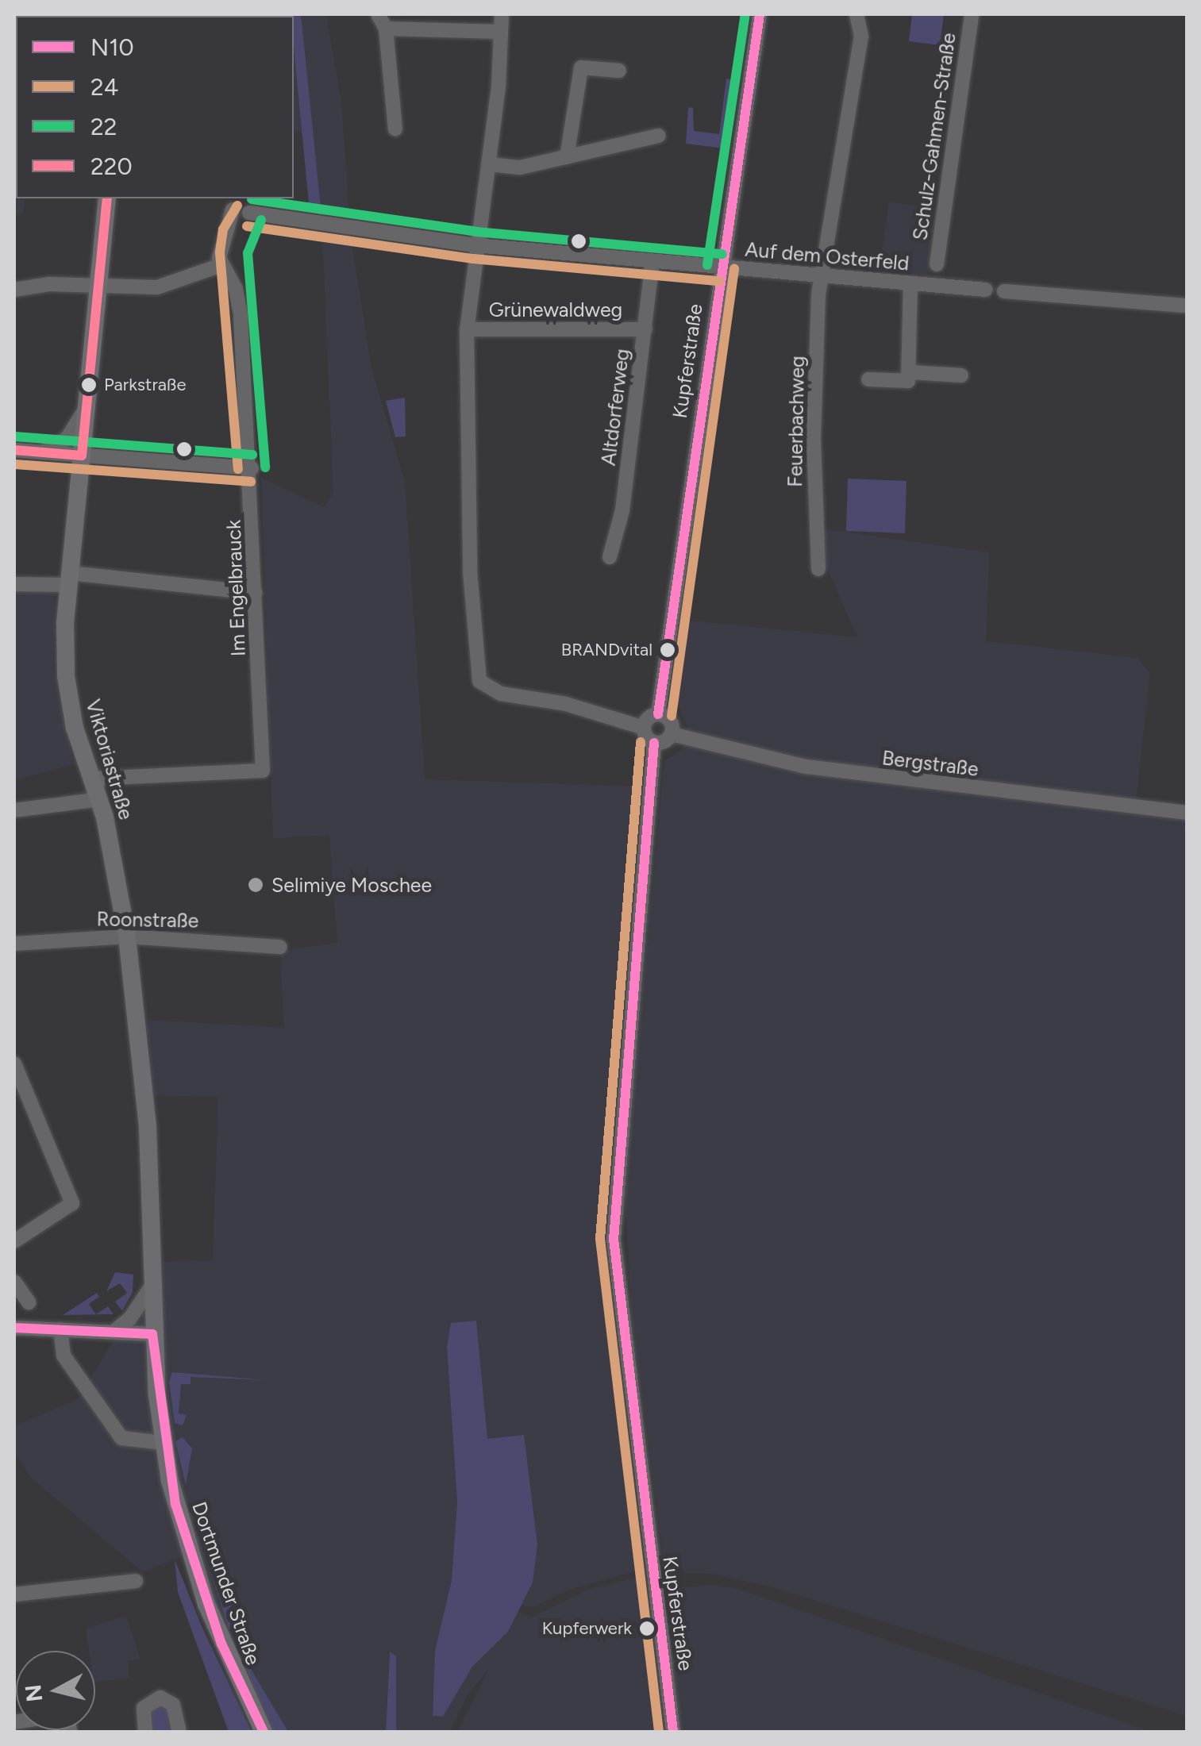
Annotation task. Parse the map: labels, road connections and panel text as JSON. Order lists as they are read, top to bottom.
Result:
{
  "streets": {
    "main road": ["Viktoriastraße", "Dortmunder Straße"],
    "street": [
      "Schulz-Gahmen-Straße",
      "Auf dem Osterfeld",
      "Grünewaldweg",
      "Kupferstraße",
      "Altdorferweg",
      "Feuerbachweg",
      "Im Engelbrauck",
      "Bergstraße",
      "Roonstraße"
    ]
  },
  "crossings": [
    ["Auf dem Osterfeld", "Kupferstraße"],
    ["Auf dem Osterfeld", "Altdorferweg"],
    ["Auf dem Osterfeld", "Feuerbachweg"],
    ["Grünewaldweg", "Altdorferweg"],
    ["Kupferstraße", "Bergstraße"],
    ["Im Engelbrauck", "Viktoriastraße"],
    ["Viktoriastraße", "Roonstraße"],
    ["Viktoriastraße", "Dortmunder Straße"]
  ],
  "places": [
    "Parkstraße",
    "BRANDvital",
    "Selimiye Moschee",
    "Kupferwerk"
  ],
  "lines": [
    "transit line N10",
    "transit line 22",
    "transit line 220",
    "transit line 24"
  ],
  "legend": [
    "N10",
    "24",
    "22",
    "220"
  ],
  "north": "left"
}
